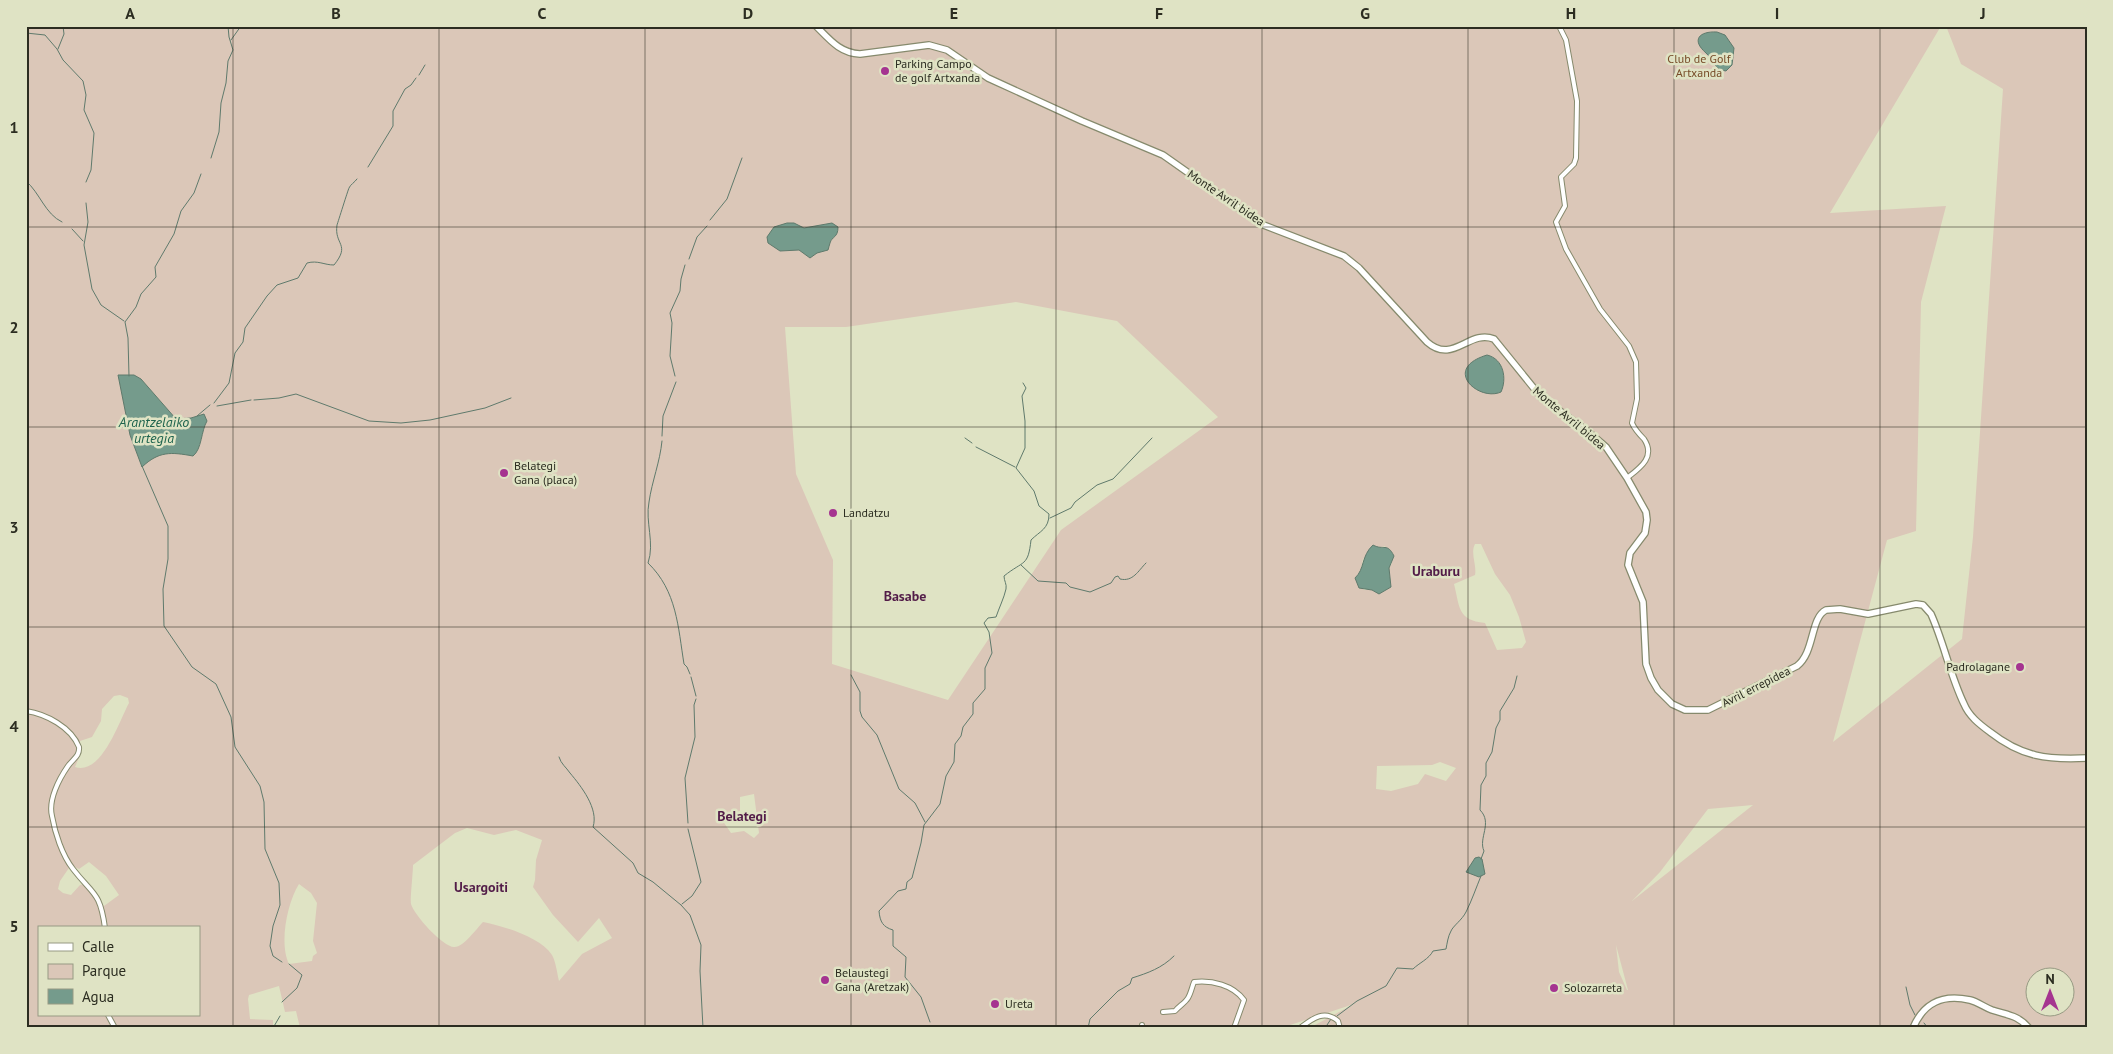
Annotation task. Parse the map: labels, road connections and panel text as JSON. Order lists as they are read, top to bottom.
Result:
{
  "streets": {
    "street": ["Monte Avril bidea", "Avril errepidea"]
  },
  "crossings": [
    ["Monte Avril bidea", "Avril errepidea"]
  ],
  "districts": [
    "Uraburu",
    "Basabe",
    "Belategi",
    "Usargoiti"
  ],
  "water": ["Arantzelaiko urtegia"],
  "parks": ["Club de Golf Artxanda"],
  "places": [
    "Parking Campo de golf Artxanda",
    "Belategi Gana (placa)",
    "Landatzu",
    "Padrolagane",
    "Belaustegi Gana (Aretzak)",
    "Solozarreta",
    "Ureta"
  ],
  "legend": ["Calle", "Parque", "Agua"],
  "north": "top",
  "grid": {
    "columns": [
      "A",
      "B",
      "C",
      "D",
      "E",
      "F",
      "G",
      "H",
      "I",
      "J"
    ],
    "rows": [
      "1",
      "2",
      "3",
      "4",
      "5"
    ]
  }
}
